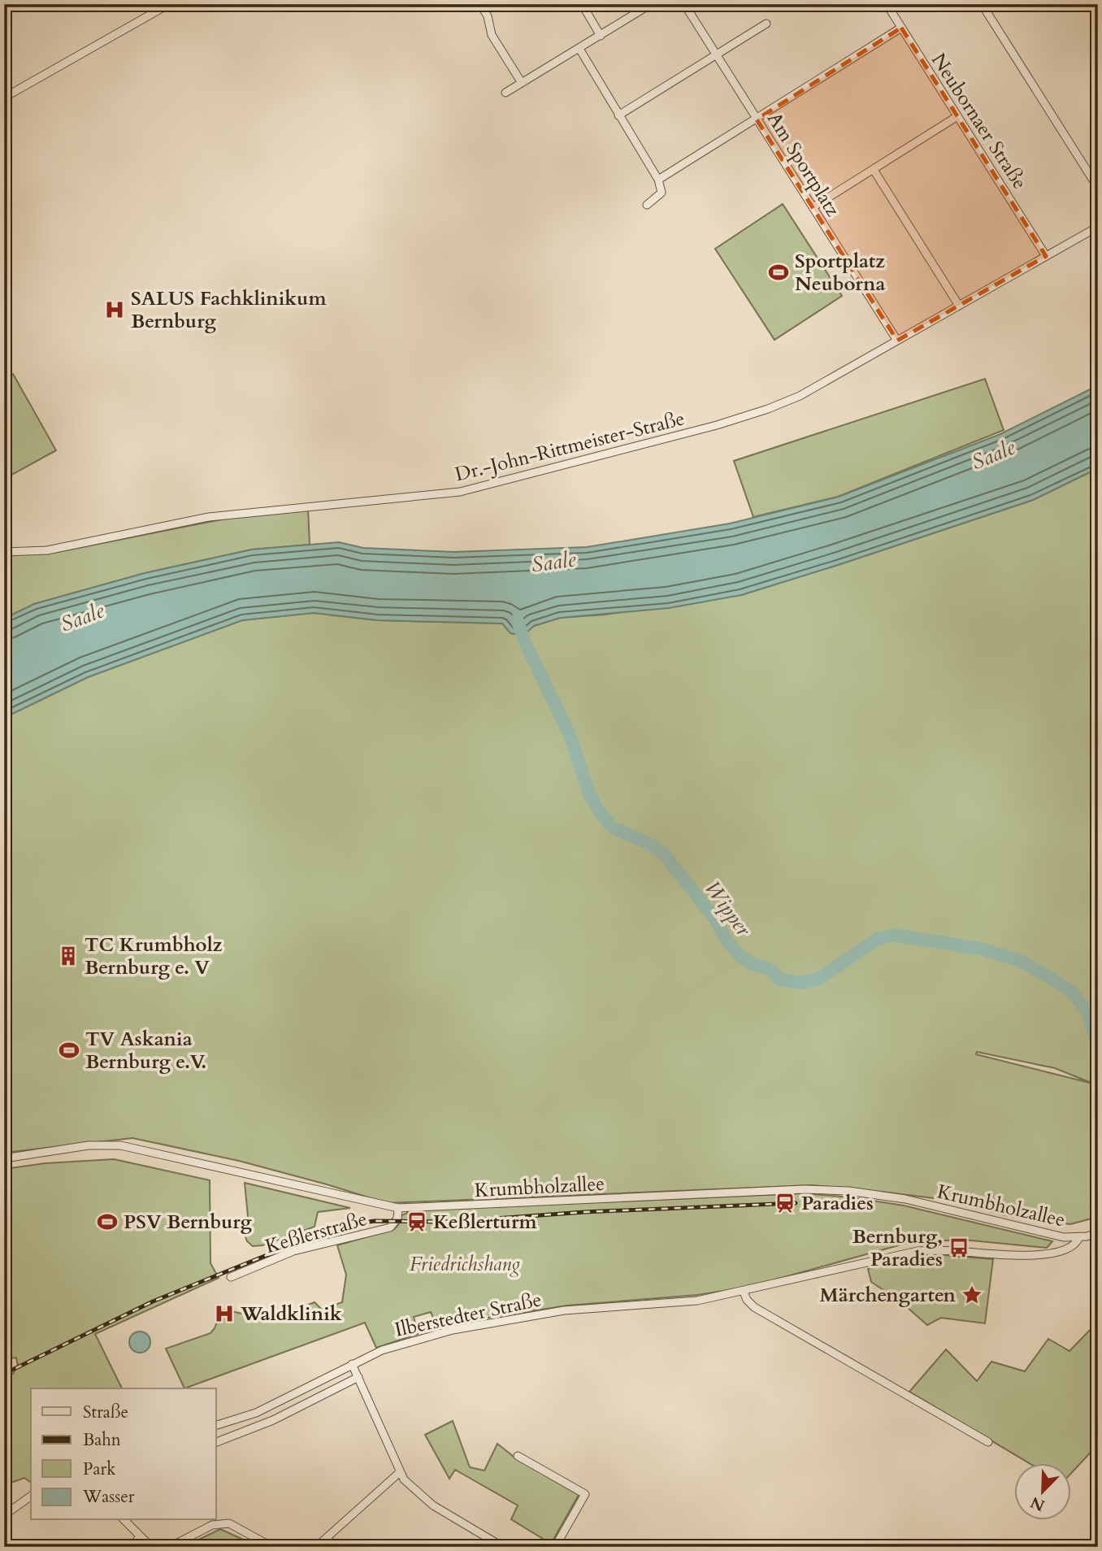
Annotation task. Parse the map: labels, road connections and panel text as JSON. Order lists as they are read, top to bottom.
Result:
{
  "streets": {
    "street": [
      "Neubornaer Straße",
      "Am Sportplatz",
      "Dr.-John-Rittmeister-Straße",
      "Krumbholzallee",
      "Keßlerstraße",
      "Ilberstedter Straße"
    ]
  },
  "crossings": [
    ["Neubornaer Straße", "Dr.-John-Rittmeister-Straße"],
    ["Am Sportplatz", "Dr.-John-Rittmeister-Straße"],
    ["Krumbholzallee", "Keßlerstraße"],
    ["Krumbholzallee", "Ilberstedter Straße"]
  ],
  "water": ["Saale", "Wipper"],
  "parks": ["Friedrichshang"],
  "places": {
    "sports": ["Sportplatz Neuborna", "TV Askania Bernburg e.V.", "PSV Bernburg"],
    "hospital": ["SALUS Fachklinikum Bernburg", "Waldklinik"],
    "building": ["TC Krumbholz Bernburg e. V"],
    "station": ["Paradies", "Keßlerturm"],
    "bus stop": ["Bernburg, Paradies"],
    "place": ["Märchengarten"]
  },
  "legend": [
    "Straße",
    "Bahn",
    "Park",
    "Wasser"
  ],
  "north": "bottom left"
}
